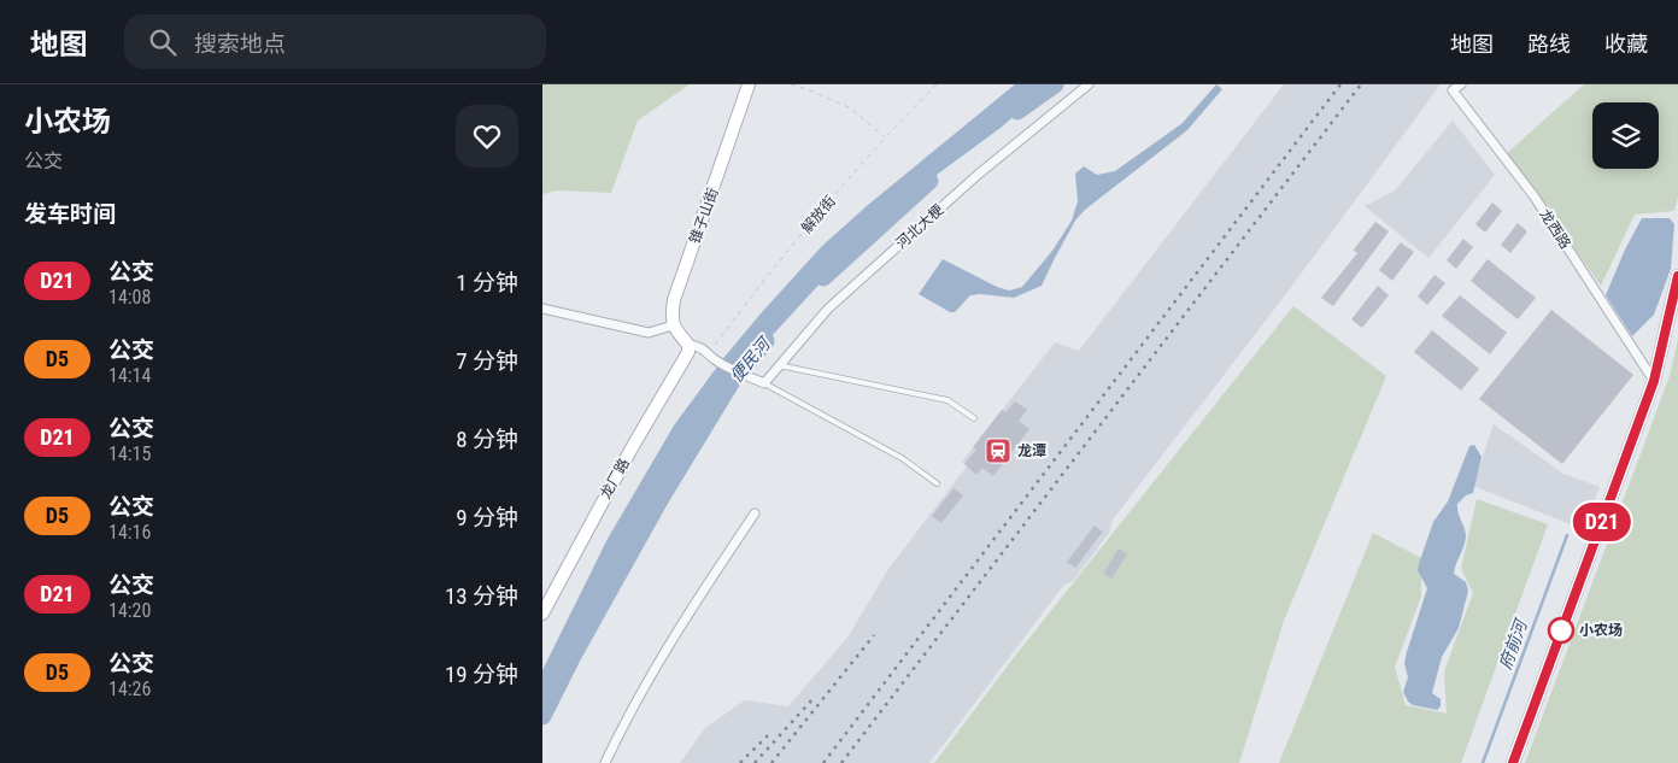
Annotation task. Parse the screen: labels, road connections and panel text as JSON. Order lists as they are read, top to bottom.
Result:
{
  "streets": {
    "street": [
      "锥子山街",
      "河北大梗",
      "龙西路",
      "龙厂路"
    ],
    "path": ["解放街"]
  },
  "water": ["便民河", "府前河"],
  "places": {
    "station": ["龙潭"],
    "other": ["小农场"]
  },
  "lines": ["bus line D21"],
  "page": {
    "header": "地图",
    "search": "搜索地点",
    "nav": ["地图", "路线", "收藏"],
    "heading": [
      ["小农场", "公交"],
      "发车时间"
    ],
    "on_map": "D21",
    "list": [
      {
        "mark": "D21",
        "name": "公交",
        "note": "14:08",
        "value": "1 分钟"
      },
      {
        "mark": "D5",
        "name": "公交",
        "note": "14:14",
        "value": "7 分钟"
      },
      {
        "mark": "D21",
        "name": "公交",
        "note": "14:15",
        "value": "8 分钟"
      },
      {
        "mark": "D5",
        "name": "公交",
        "note": "14:16",
        "value": "9 分钟"
      },
      {
        "mark": "D21",
        "name": "公交",
        "note": "14:20",
        "value": "13 分钟"
      },
      {
        "mark": "D5",
        "name": "公交",
        "note": "14:26",
        "value": "19 分钟"
      }
    ]
  }
}
